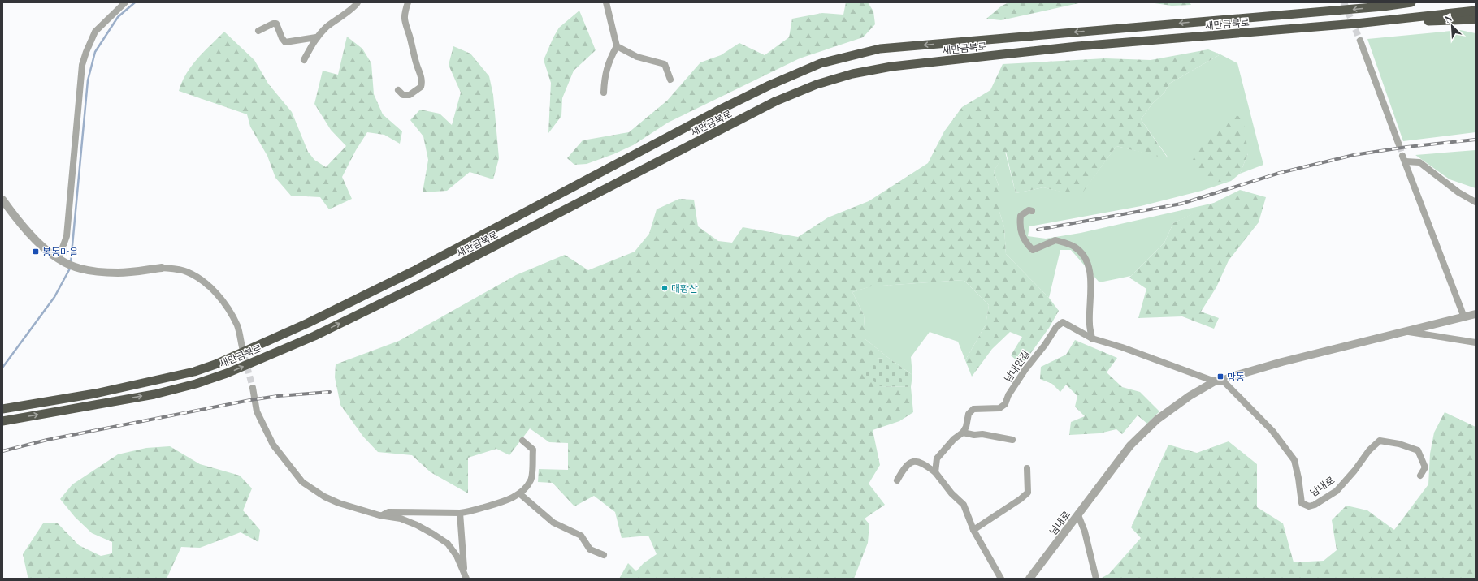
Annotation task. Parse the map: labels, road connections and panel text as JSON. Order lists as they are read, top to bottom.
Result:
{
  "streets": {
    "highway": ["새만금북로"],
    "street": ["남내안길", "남내로"]
  },
  "crossings": [
    ["남내안길", "남내로"]
  ],
  "places": {
    "transit": ["봉동마을", "망동"],
    "other": ["대황산"]
  },
  "north": "top left"
}
